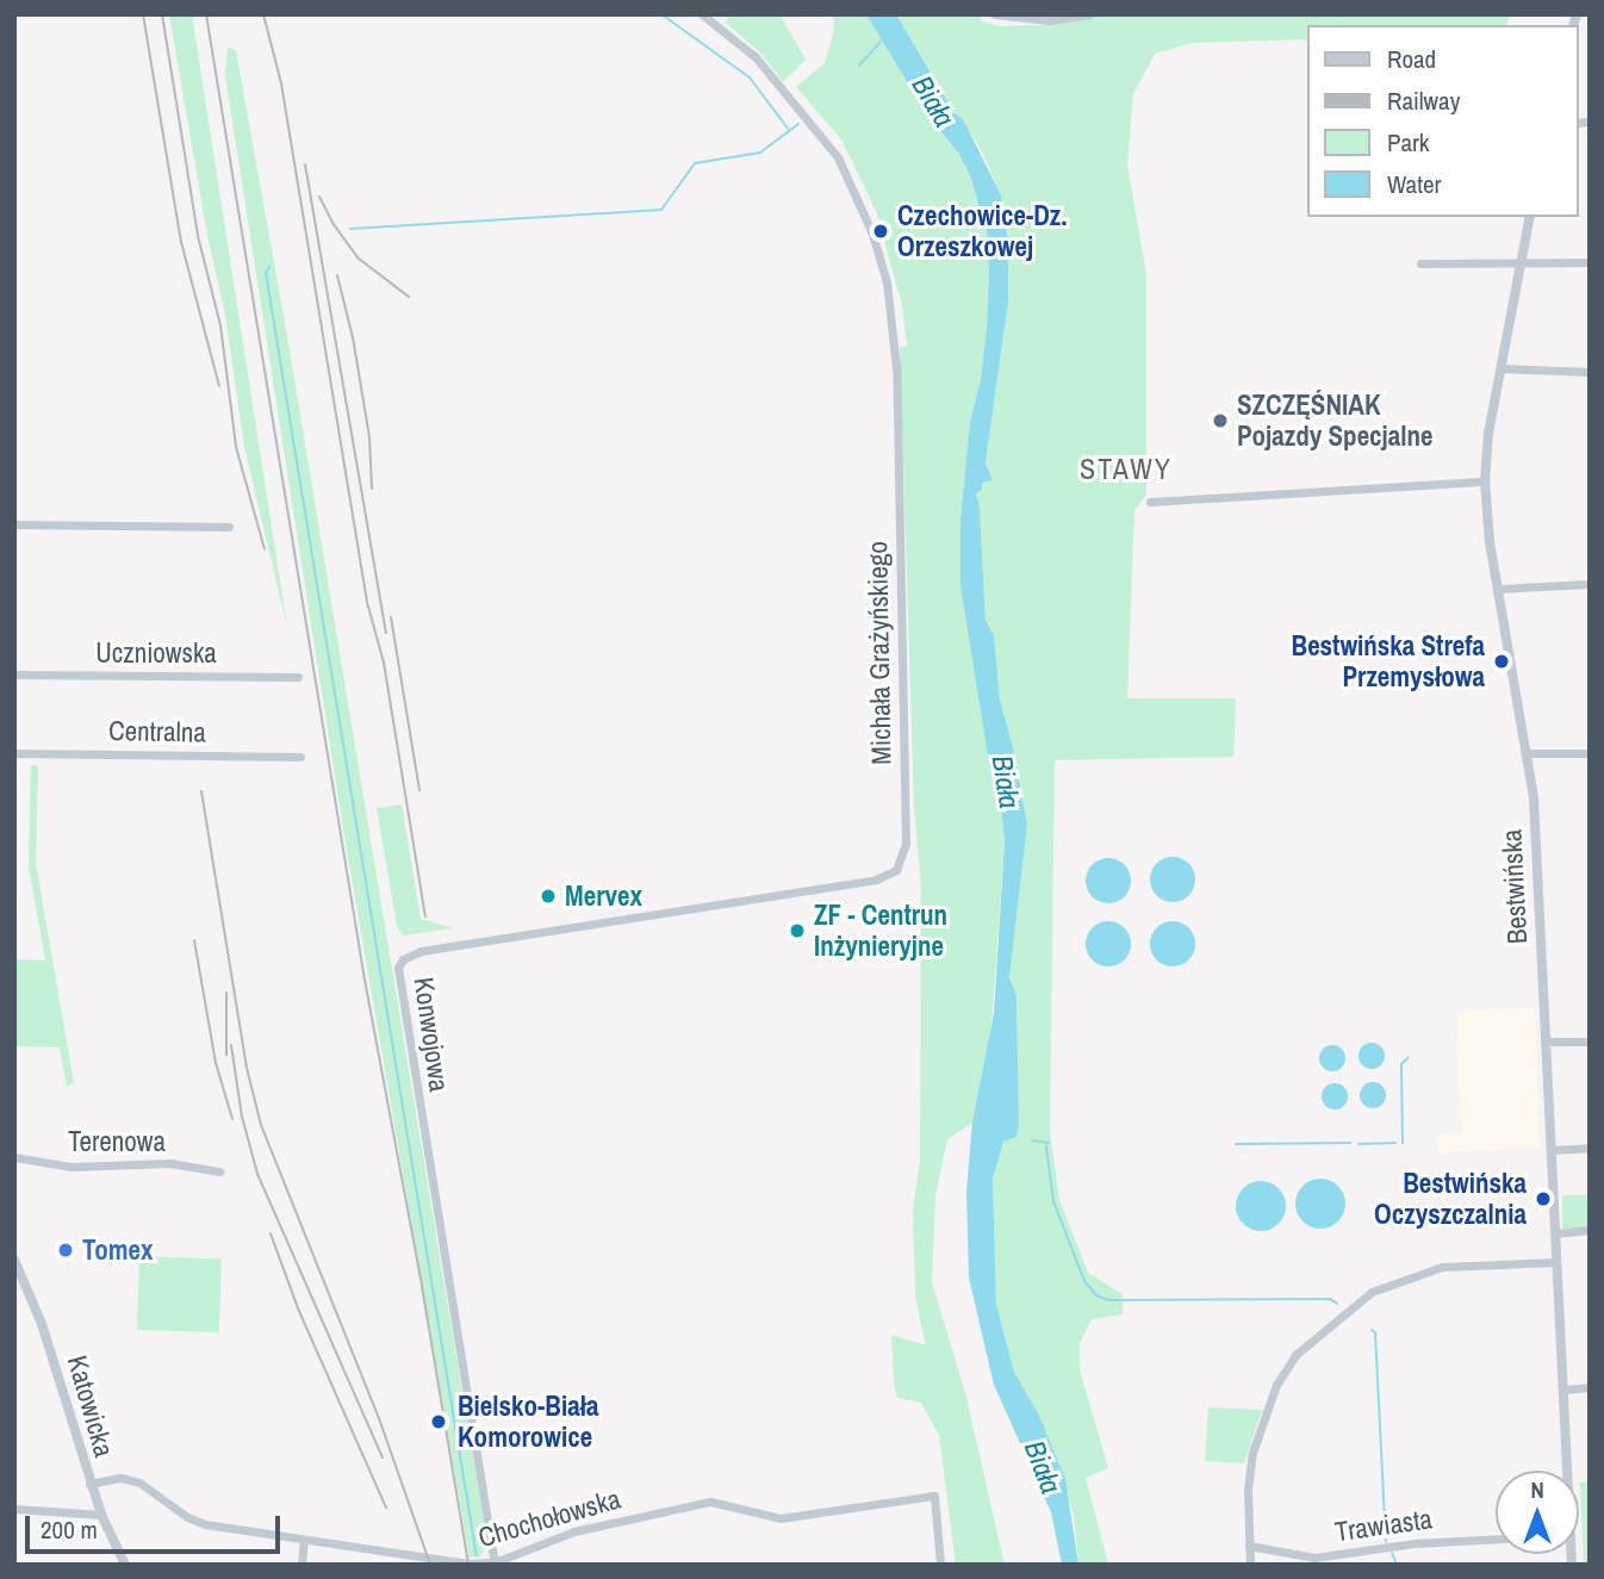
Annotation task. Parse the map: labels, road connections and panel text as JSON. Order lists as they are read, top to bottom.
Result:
{
  "streets": {
    "street": [
      "Uczniowska",
      "Michała Grażyńskiego",
      "Centralna",
      "Bestwińska",
      "Konwojowa",
      "Terenowa",
      "Katowicka",
      "Chochołowska",
      "Trawiasta"
    ]
  },
  "crossings": [
    ["Michała Grażyńskiego", "Konwojowa"],
    ["Konwojowa", "Chochołowska"],
    ["Katowicka", "Chochołowska"]
  ],
  "districts": ["STAWY"],
  "water": ["Biała"],
  "places": [
    "Czechowice-Dz. Orzeszkowej",
    "SZCZĘŚNIAK Pojazdy Specjalne",
    "Bestwińska Strefa Przemysłowa",
    "Mervex",
    "ZF - Centrun Inżynieryjne",
    "Bestwińska Oczyszczalnia",
    "Tomex",
    "Bielsko-Biała Komorowice"
  ],
  "legend": [
    "Road",
    "Railway",
    "Park",
    "Water"
  ],
  "scale_bar": "200 m",
  "north": "top"
}
